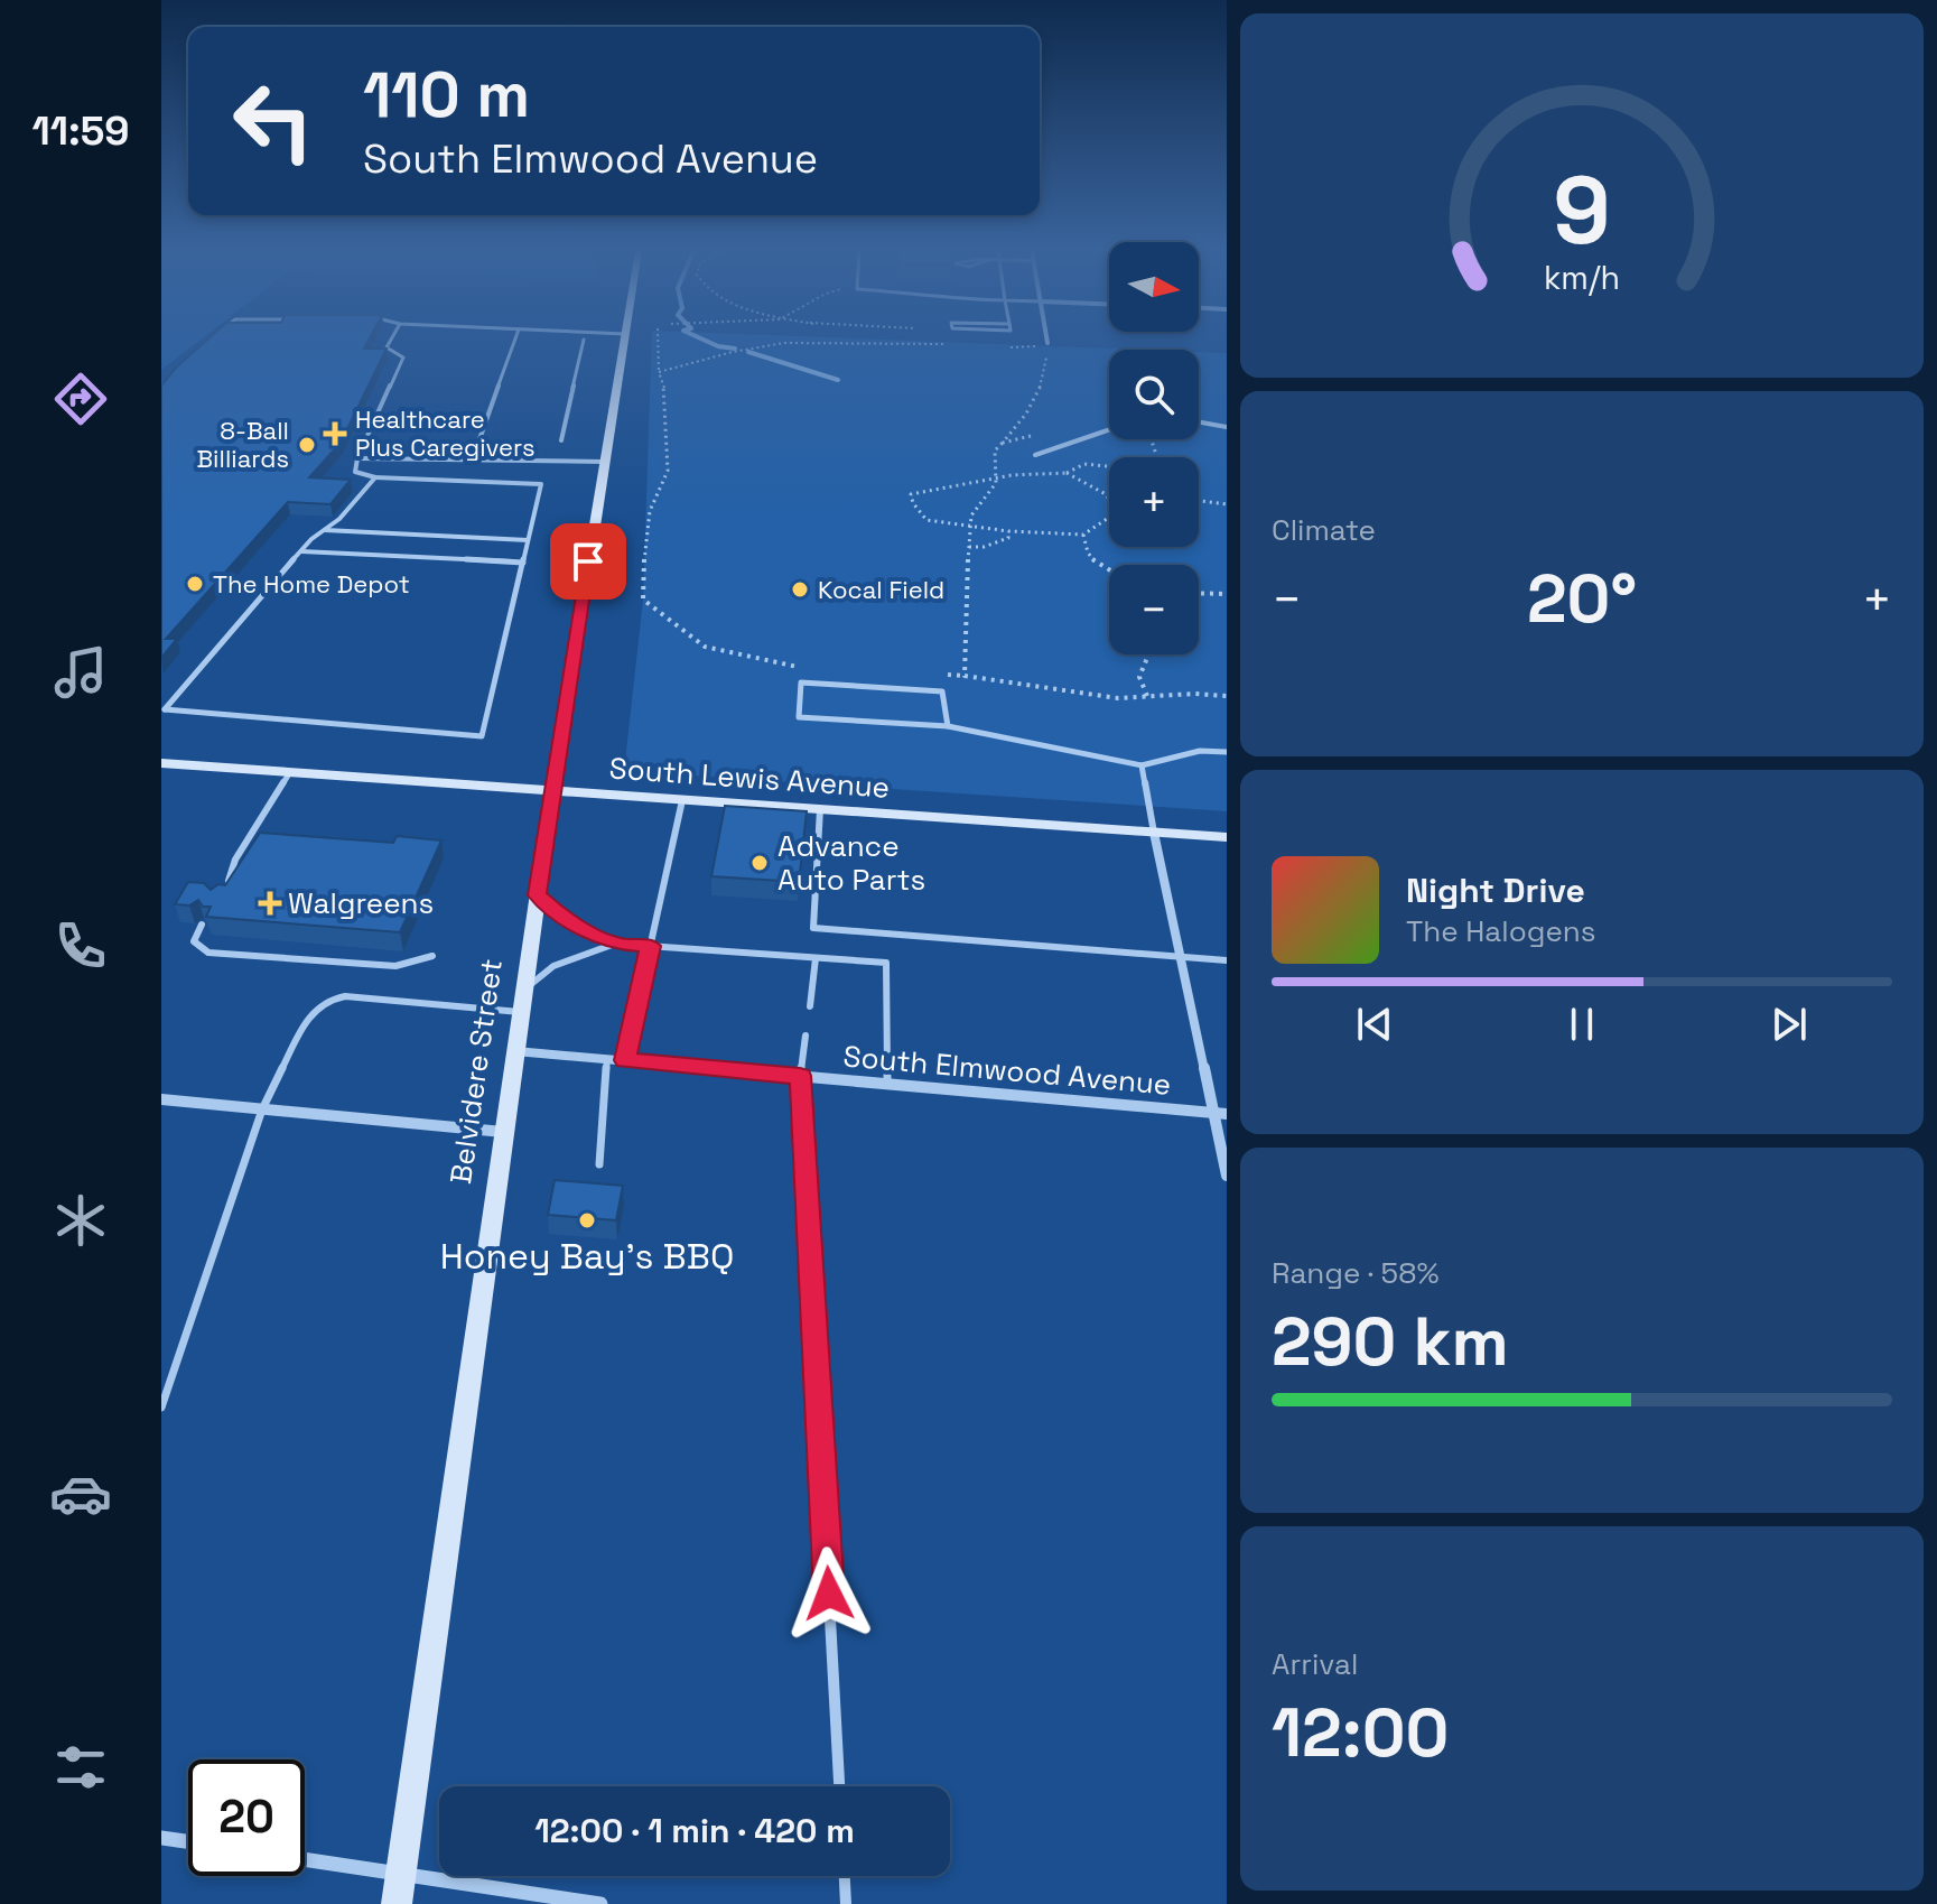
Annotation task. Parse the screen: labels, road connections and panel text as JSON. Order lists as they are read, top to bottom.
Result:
{
  "streets": {
    "main road": ["South Lewis Avenue", "Belvidere Street"],
    "street": ["South Elmwood Avenue"]
  },
  "crossings": [
    ["South Lewis Avenue", "Belvidere Street"],
    ["South Elmwood Avenue", "Belvidere Street"]
  ],
  "places": {
    "health": ["Healthcare Plus Caregivers", "Walgreens"],
    "other": [
      "8-Ball Billiards",
      "The Home Depot",
      "Kocal Field",
      "Advance Auto Parts",
      "Honey Bay's BBQ"
    ]
  },
  "north": "right",
  "page": {
    "tabs": "11:59",
    "turn": ["110 m", "South Elmwood Avenue"],
    "map_buttons": ["+", "−"],
    "tile": [
      "Climate",
      ["Range · 58%", "290 km"],
      ["Arrival", "12:00"]
    ],
    "heat": ["−", "20°", "+"],
    "song": ["Night Drive", "The Halogens"],
    "limit": "20",
    "trip": "12:00 · 1 min · 420 m",
    "gauge": ["9", "km/h"]
  }
}
